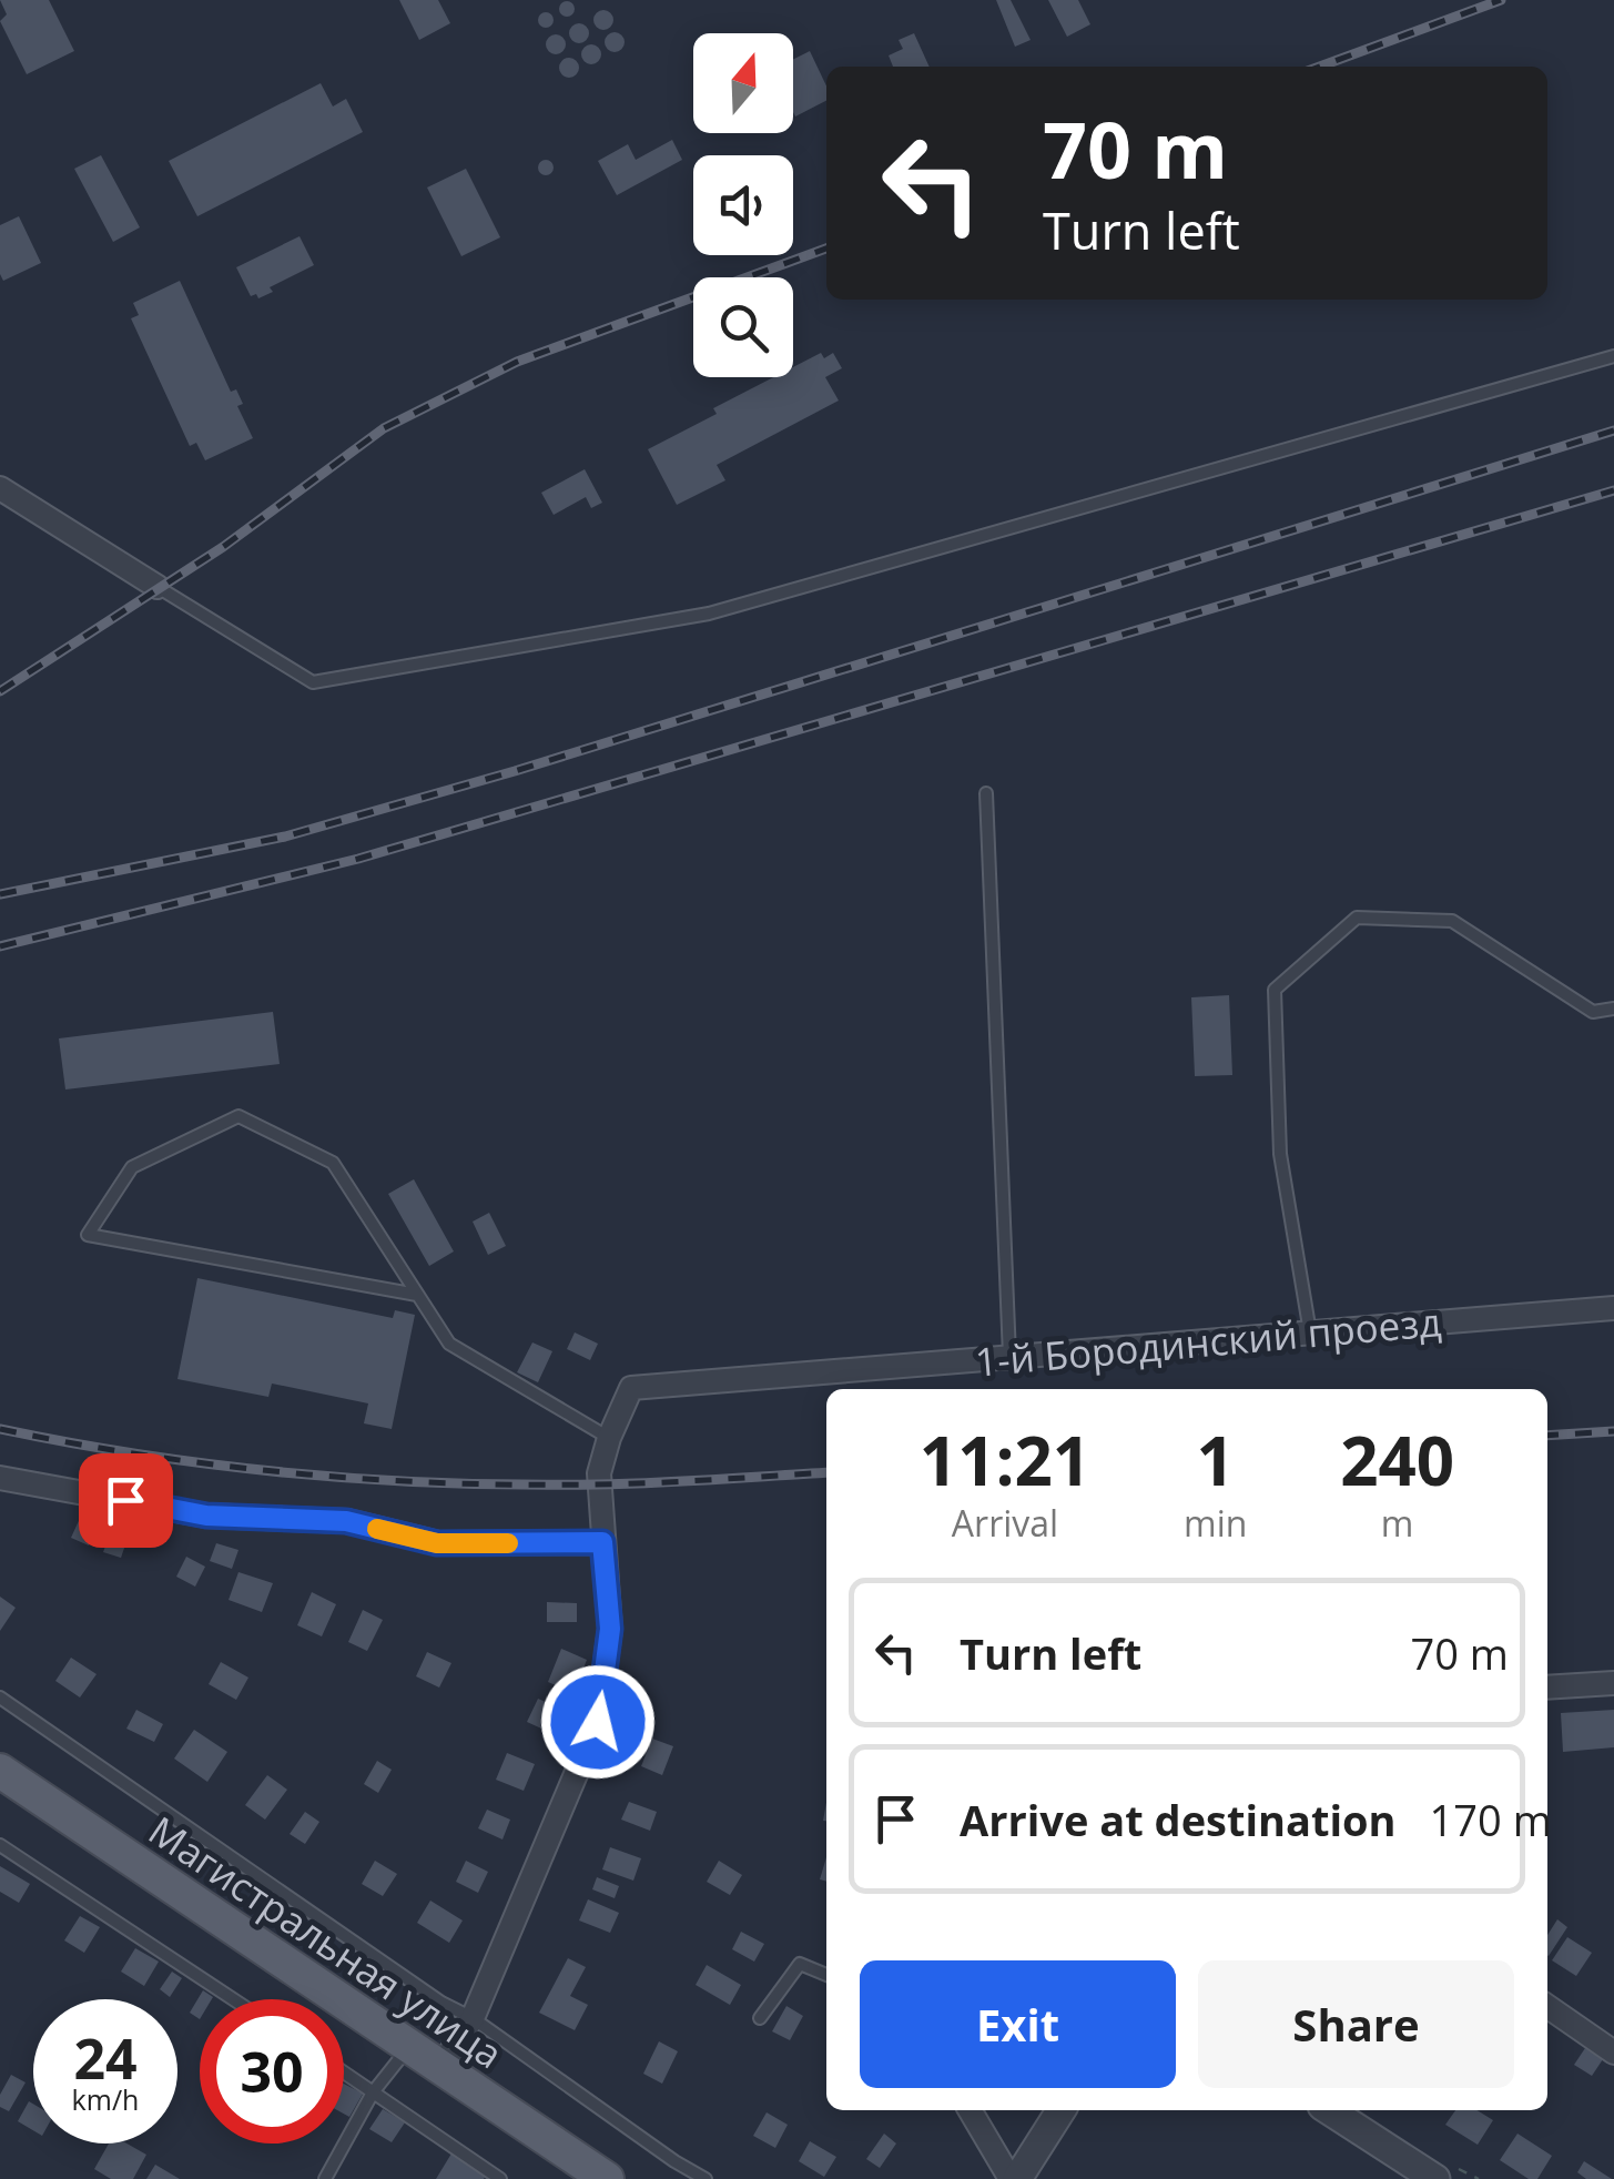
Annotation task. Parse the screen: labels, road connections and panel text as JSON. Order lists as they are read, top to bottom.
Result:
{
  "streets": {
    "main road": ["Магистральная улица"],
    "street": ["1-й Бородинский проезд"]
  },
  "crossings": [
    ["1-й Бородинский проезд", "Магистральная улица"]
  ],
  "north": "top",
  "page": {
    "turn": ["70 m", "Turn left"],
    "eta": [
      "11:21",
      "Arrival",
      "1",
      "min",
      "240",
      "m"
    ],
    "list": [
      {
        "name": "Turn left",
        "value": "70 m"
      },
      {
        "name": "Arrive at destination",
        "value": "170 m"
      }
    ],
    "buttons": ["Exit", "Share"],
    "speed": "24 km/h",
    "limit": "30"
  }
}
